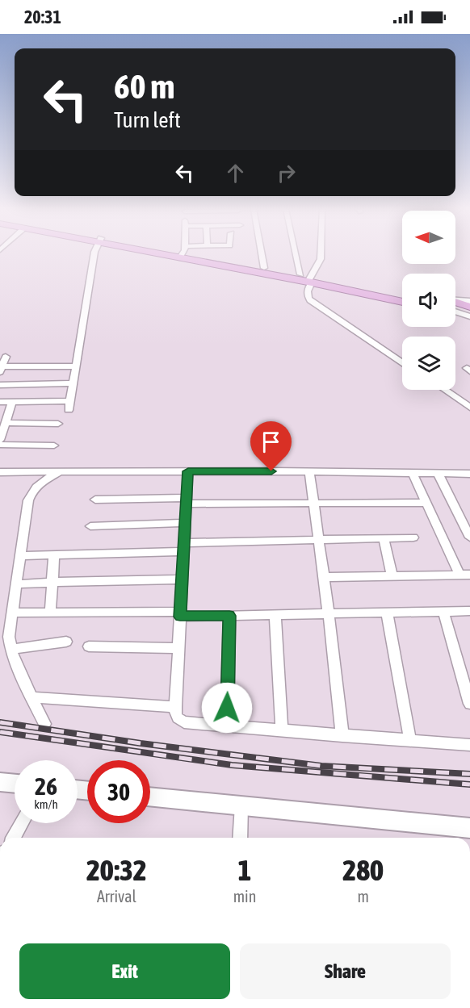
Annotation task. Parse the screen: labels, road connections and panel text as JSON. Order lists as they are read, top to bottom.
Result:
{
  "north": "left",
  "page": {
    "status": "20:31",
    "turn": ["60 m", "Turn left"],
    "speed": "26 km/h",
    "limit": "30",
    "eta": [
      "20:32",
      "Arrival",
      "1",
      "min",
      "280",
      "m"
    ],
    "buttons": ["Exit", "Share"]
  }
}
